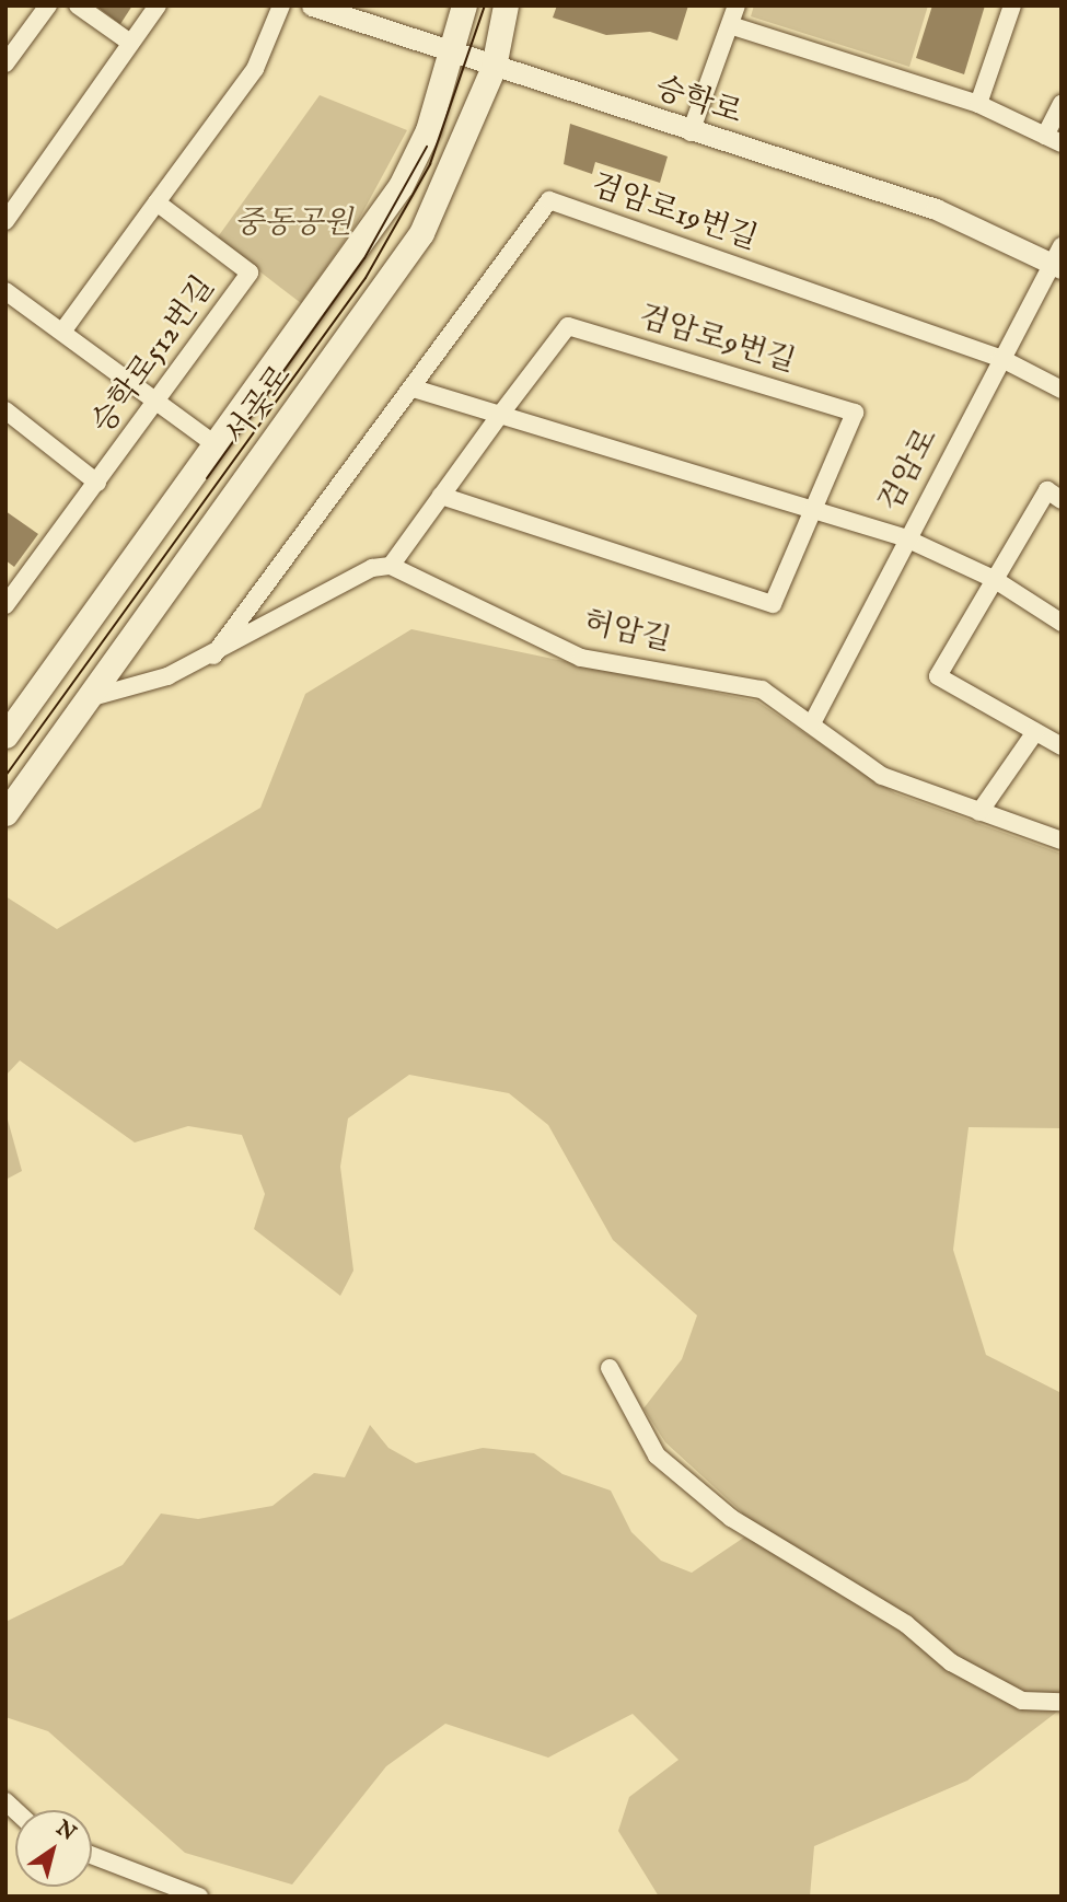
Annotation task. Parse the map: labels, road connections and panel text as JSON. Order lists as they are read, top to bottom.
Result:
{
  "streets": {
    "main road": ["서곶로"],
    "street": [
      "승학로",
      "검암로19번길",
      "검암로9번길",
      "승학로512번길",
      "검암로",
      "허암길"
    ]
  },
  "crossings": [
    ["승학로", "서곶로"],
    ["승학로", "검암로"],
    ["검암로19번길", "검암로"],
    ["검암로", "허암길"]
  ],
  "parks": ["중동공원"],
  "north": "top right"
}
